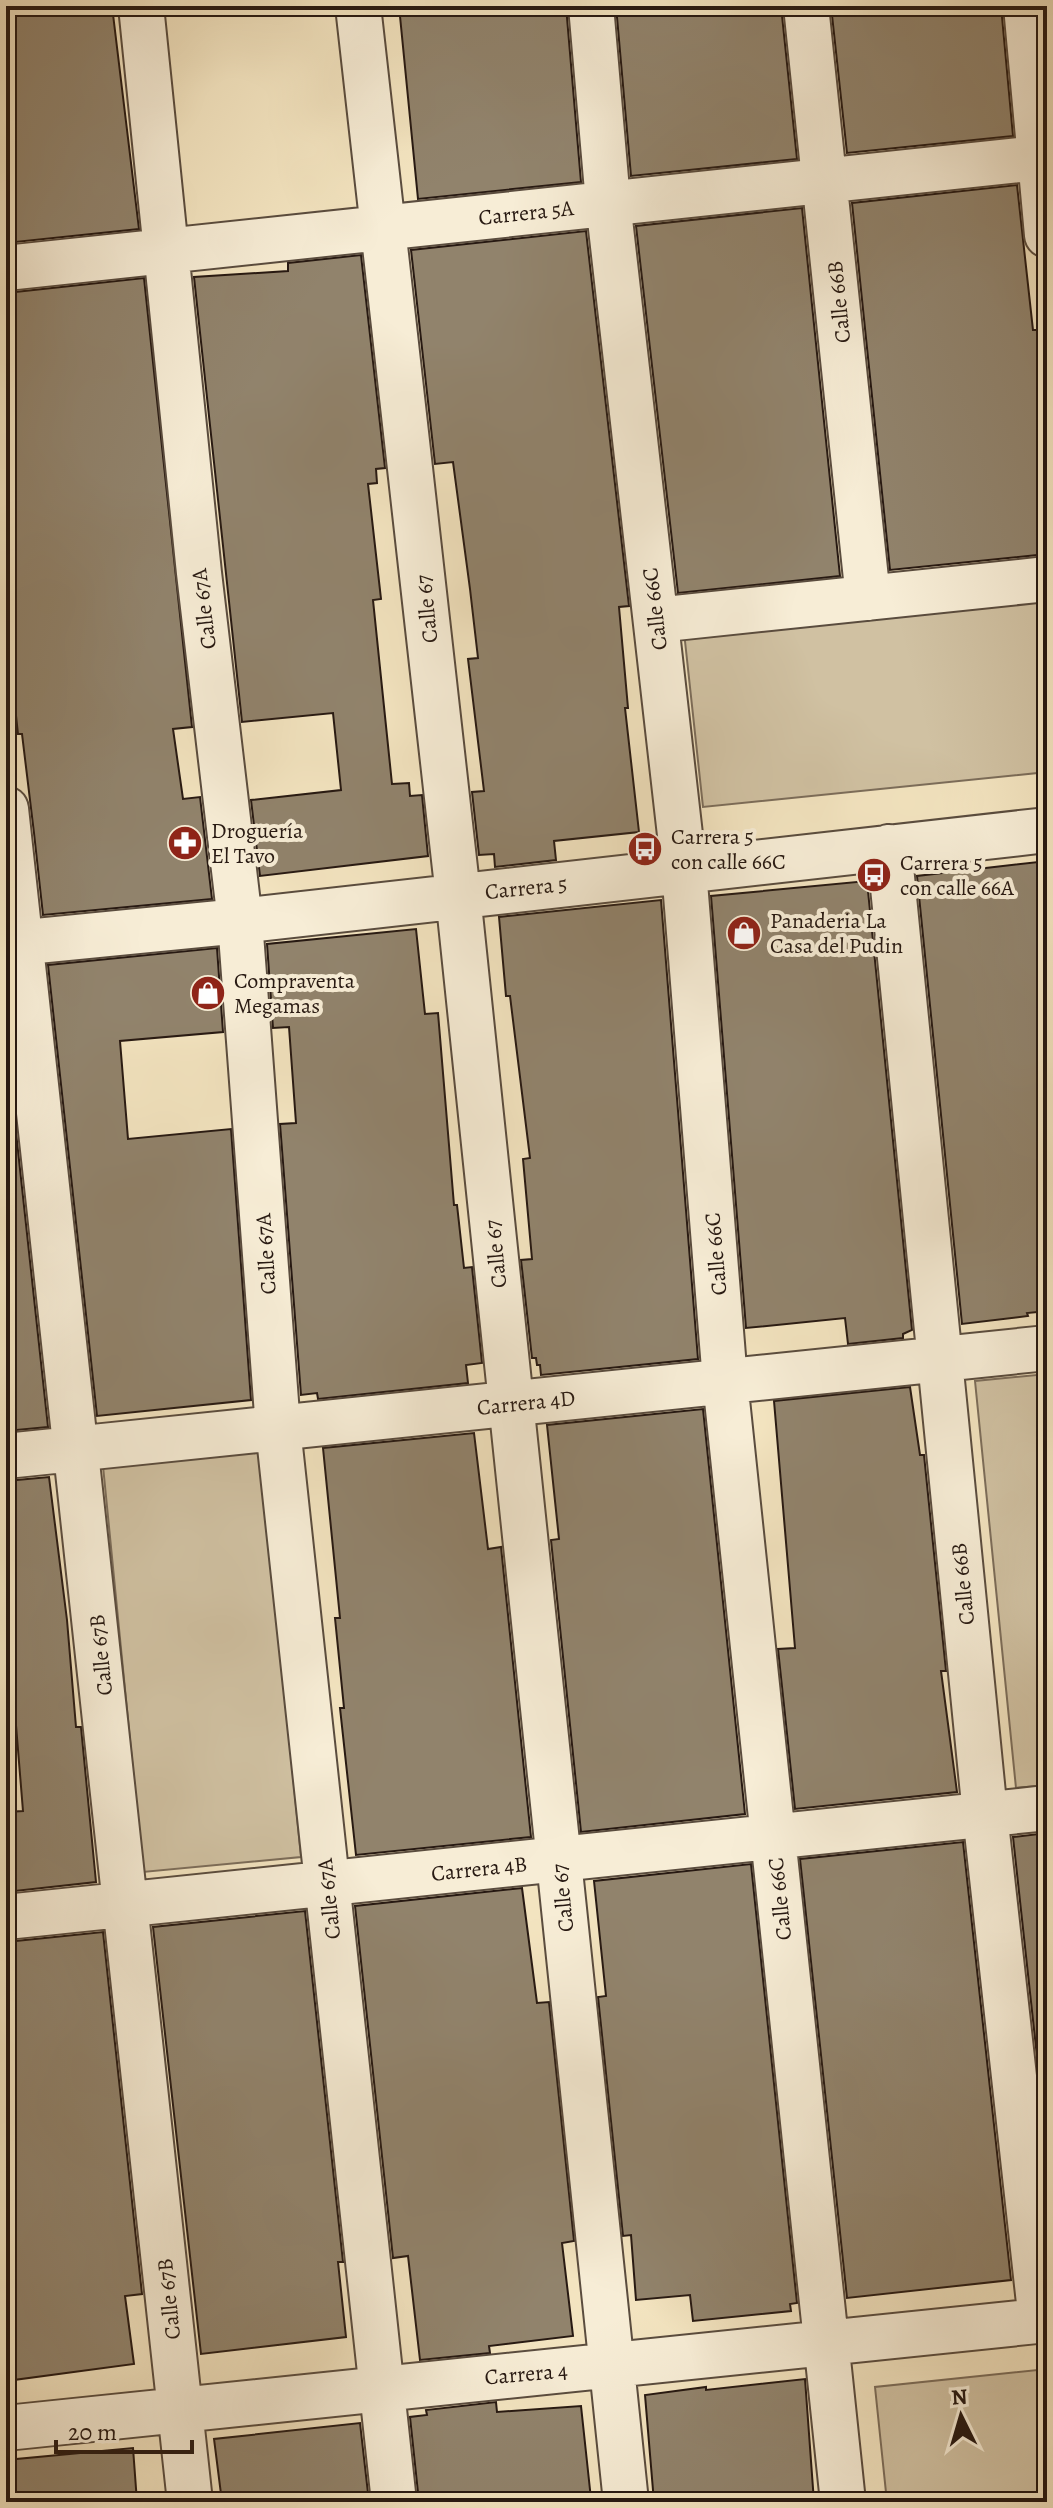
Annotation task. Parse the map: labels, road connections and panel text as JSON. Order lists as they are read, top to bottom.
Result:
{
  "streets": {
    "street": [
      "Carrera 5A",
      "Calle 66B",
      "Calle 67A",
      "Calle 67",
      "Calle 66C",
      "Carrera 5",
      "Carrera 4D",
      "Calle 67B",
      "Carrera 4B",
      "Carrera 4"
    ]
  },
  "crossings": [
    ["Carrera 5A", "Calle 66B"],
    ["Carrera 5A", "Calle 67A"],
    ["Carrera 5A", "Calle 67"],
    ["Carrera 5A", "Calle 66C"],
    ["Calle 66B", "Carrera 5"],
    ["Calle 66B", "Carrera 4D"],
    ["Calle 66B", "Carrera 4B"],
    ["Calle 66B", "Carrera 4"],
    ["Calle 67A", "Carrera 5"],
    ["Calle 67A", "Carrera 4D"],
    ["Calle 67A", "Carrera 4B"],
    ["Calle 67A", "Carrera 4"],
    ["Calle 67", "Carrera 5"],
    ["Calle 67", "Carrera 4D"],
    ["Calle 67", "Carrera 4B"],
    ["Calle 67", "Carrera 4"],
    ["Calle 66C", "Carrera 5"],
    ["Calle 66C", "Carrera 4D"],
    ["Calle 66C", "Carrera 4B"],
    ["Calle 66C", "Carrera 4"],
    ["Carrera 5", "Calle 67B"],
    ["Carrera 4D", "Calle 67B"],
    ["Calle 67B", "Carrera 4B"],
    ["Calle 67B", "Carrera 4"]
  ],
  "places": {
    "pharmacy": ["Droguería El Tavo"],
    "bus stop": ["Carrera 5 con calle 66C", "Carrera 5 con calle 66A"],
    "shop": ["Panaderia La Casa del Pudin", "Compraventa Megamas"]
  },
  "scale_bar": "20 m",
  "north": "top"
}
